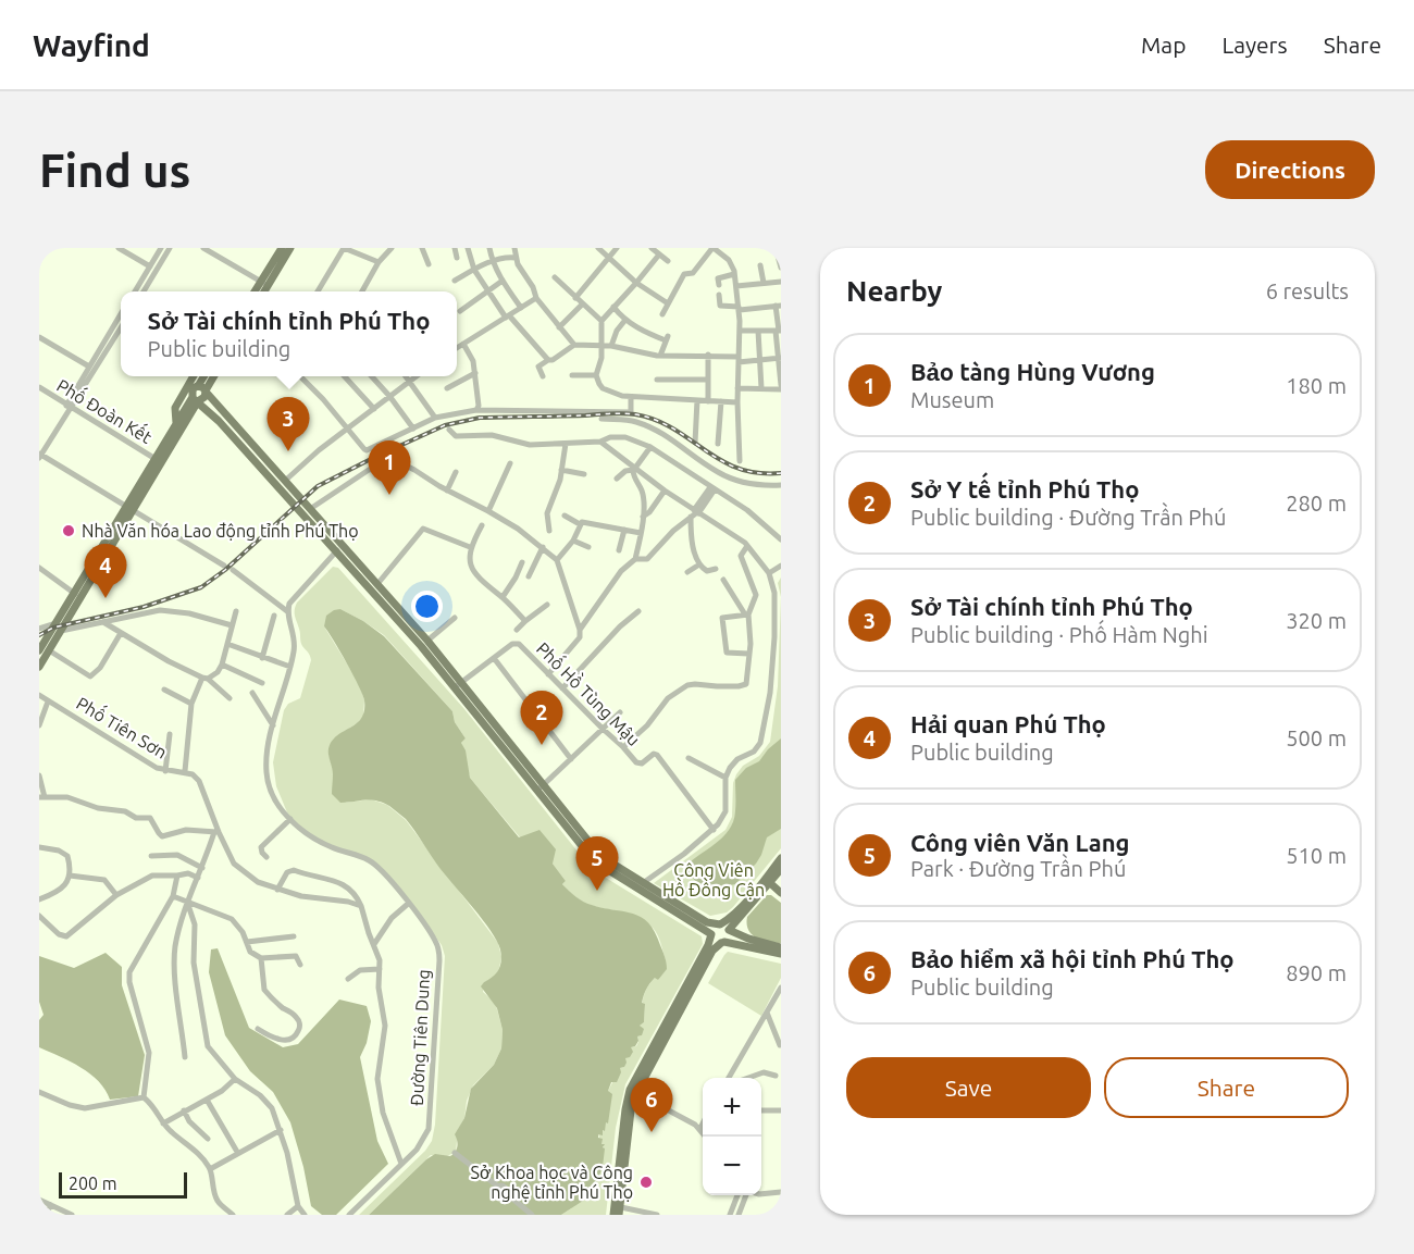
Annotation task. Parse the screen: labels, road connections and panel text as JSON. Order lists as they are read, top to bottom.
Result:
{
  "streets": {
    "street": [
      "Phố Đoàn Kết",
      "Phố Hồ Tùng Mậu",
      "Phố Tiên Sơn",
      "Đường Tiên Dung"
    ]
  },
  "parks": ["Công Viên Hồ Đồng Cận"],
  "places": ["Nhà Văn hóa Lao động tỉnh Phú Thọ", "Sở Khoa học và Công nghệ tỉnh Phú Thọ"],
  "scale_bar": "200 m",
  "page": {
    "header": "Wayfind",
    "nav": ["Map", "Layers", "Share"],
    "buttons": [
      "Directions",
      ["Save", "Share"]
    ],
    "title": "Find us",
    "heading": ["Nearby", "6 results"],
    "popup": ["Sở Tài chính tỉnh Phú Thọ", "Public building"],
    "list": [
      {
        "mark": "1",
        "name": "Bảo tàng Hùng Vương",
        "note": "Museum",
        "value": "180 m"
      },
      {
        "mark": "2",
        "name": "Sở Y tế tỉnh Phú Thọ",
        "note": "Public building · Đường Trần Phú",
        "value": "280 m"
      },
      {
        "mark": "3",
        "name": "Sở Tài chính tỉnh Phú Thọ",
        "note": "Public building · Phố Hàm Nghi",
        "value": "320 m"
      },
      {
        "mark": "4",
        "name": "Hải quan Phú Thọ",
        "note": "Public building",
        "value": "500 m"
      },
      {
        "mark": "5",
        "name": "Công viên Văn Lang",
        "note": "Park · Đường Trần Phú",
        "value": "510 m"
      },
      {
        "mark": "6",
        "name": "Bảo hiểm xã hội tỉnh Phú Thọ",
        "note": "Public building",
        "value": "890 m"
      }
    ],
    "pins": [
      "3",
      "1",
      "4",
      "2",
      "5",
      "6"
    ],
    "map_buttons": ["+", "−"],
    "scale": "200 m"
  }
}
